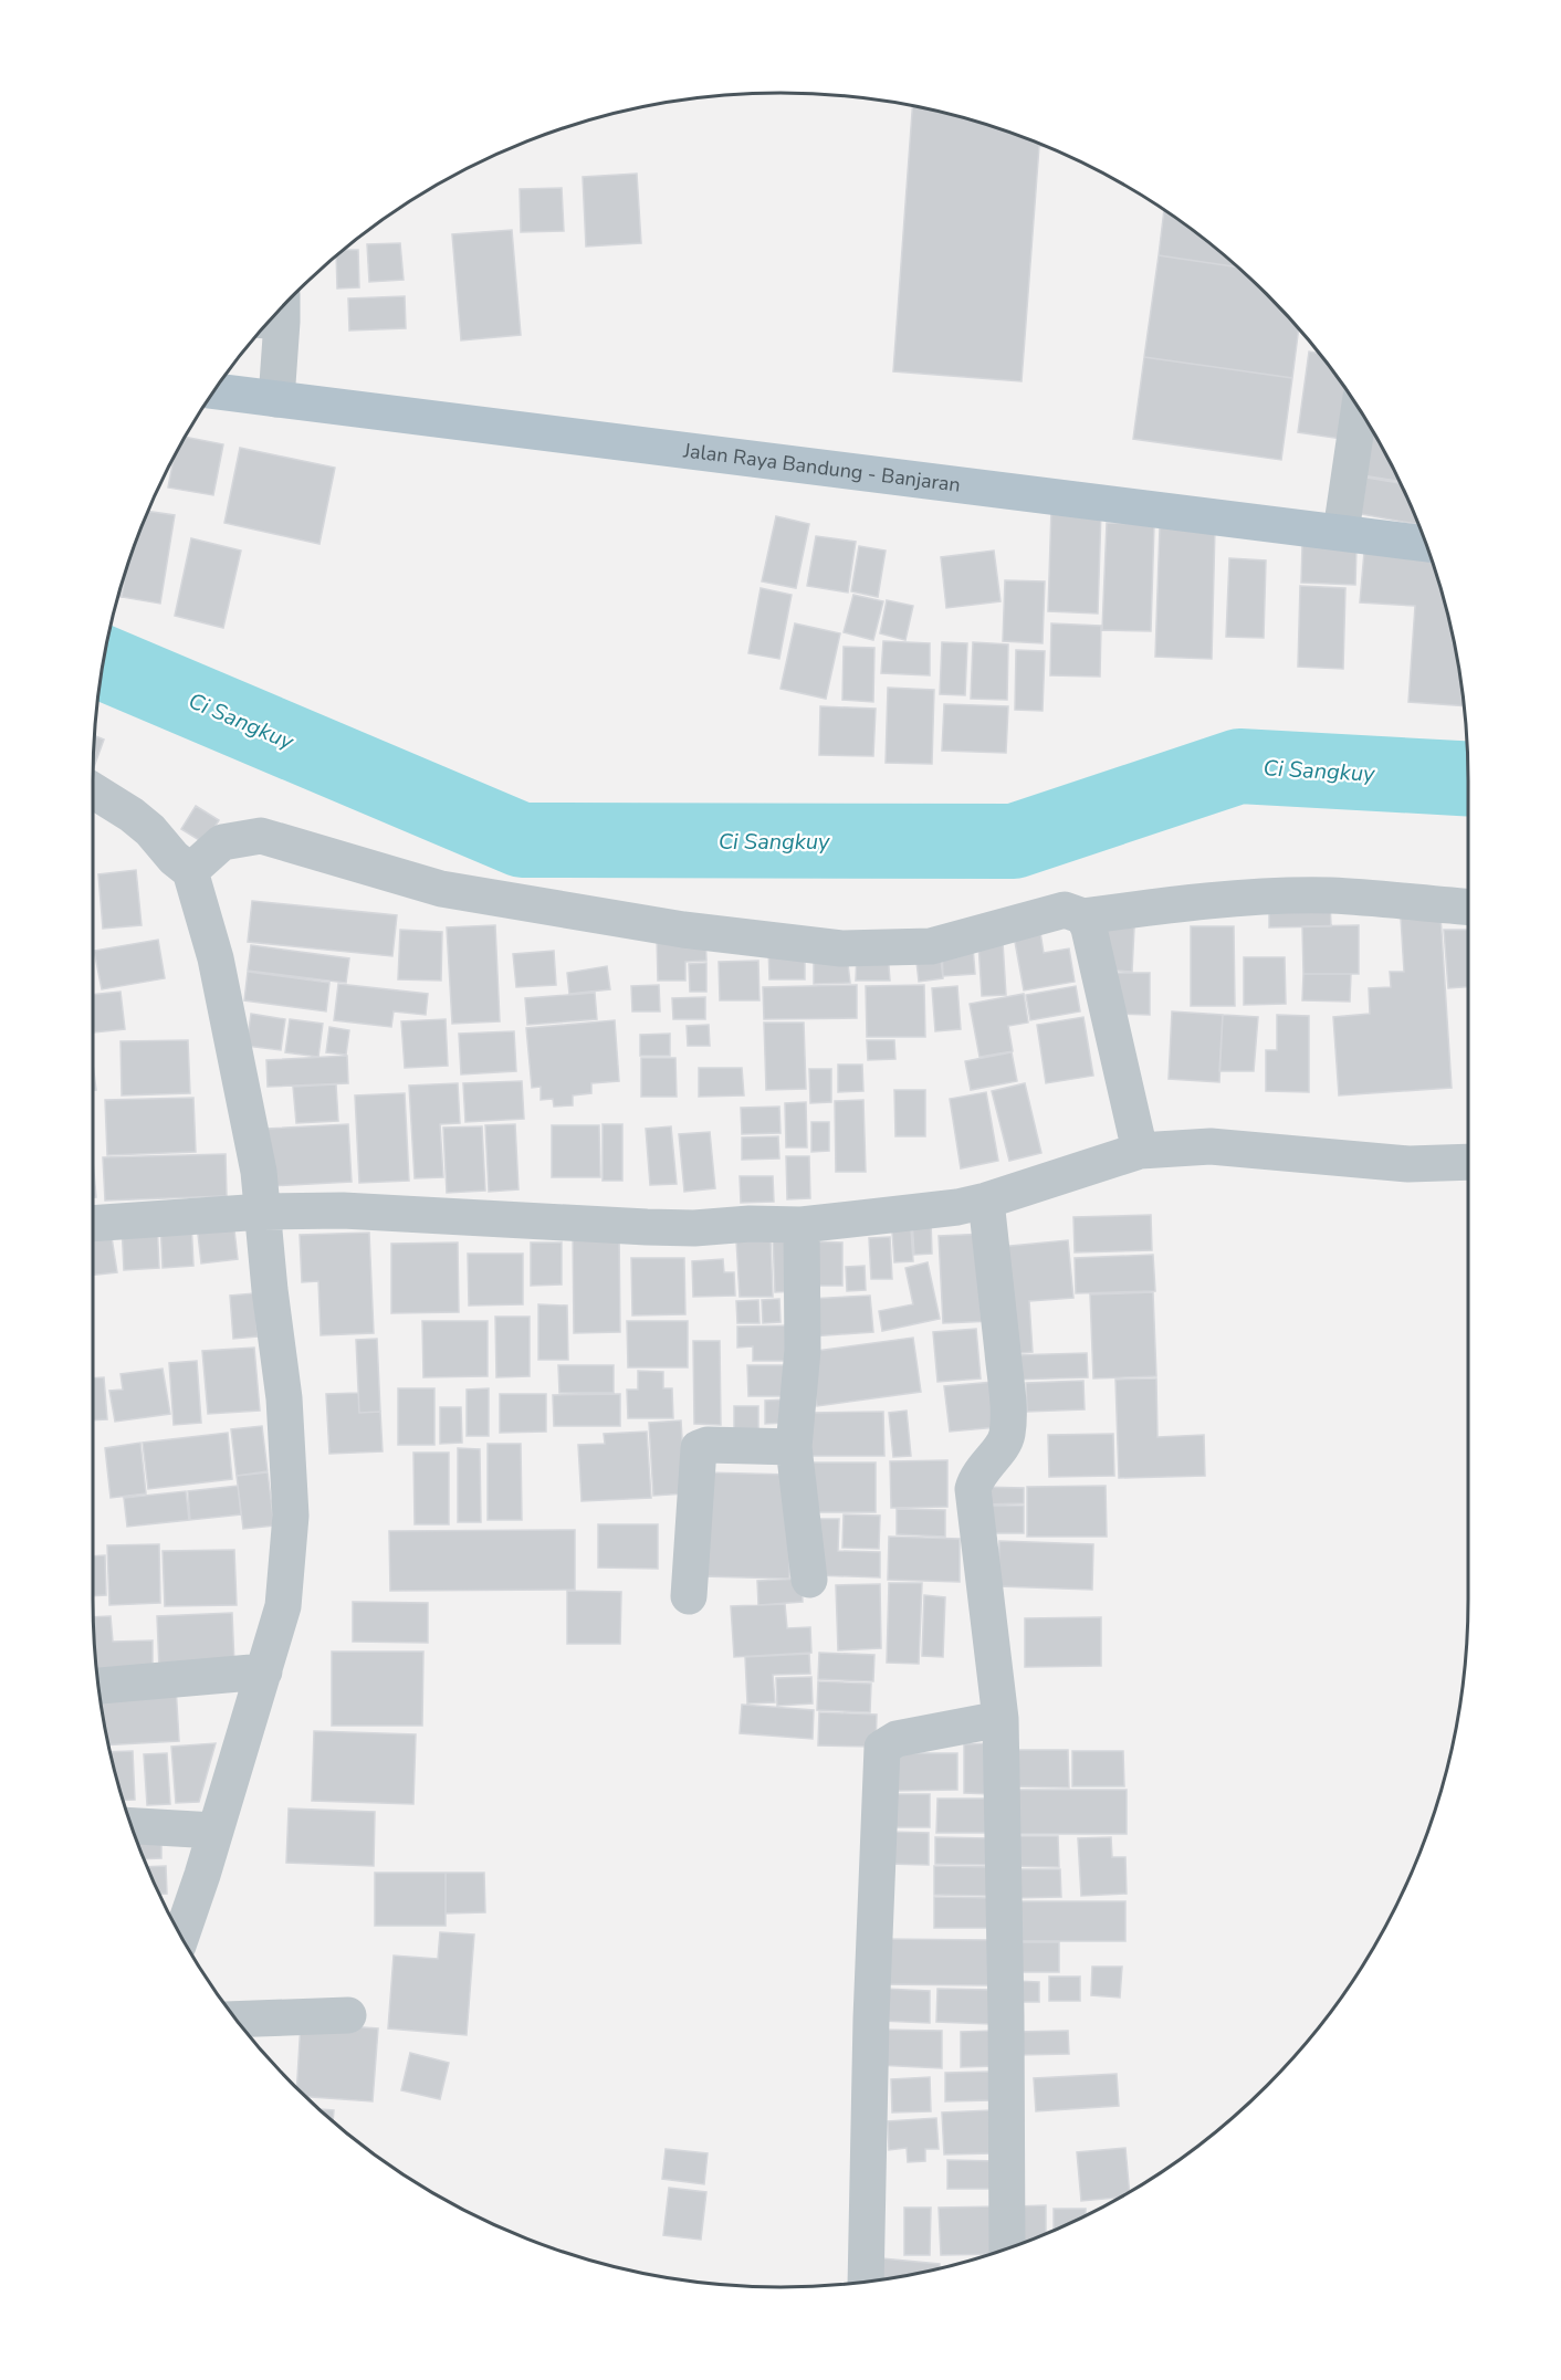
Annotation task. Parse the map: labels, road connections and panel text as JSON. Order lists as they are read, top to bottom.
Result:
{
  "streets": {
    "main road": ["Jalan Raya Bandung - Banjaran"]
  },
  "water": ["Ci Sangkuy"]
}
